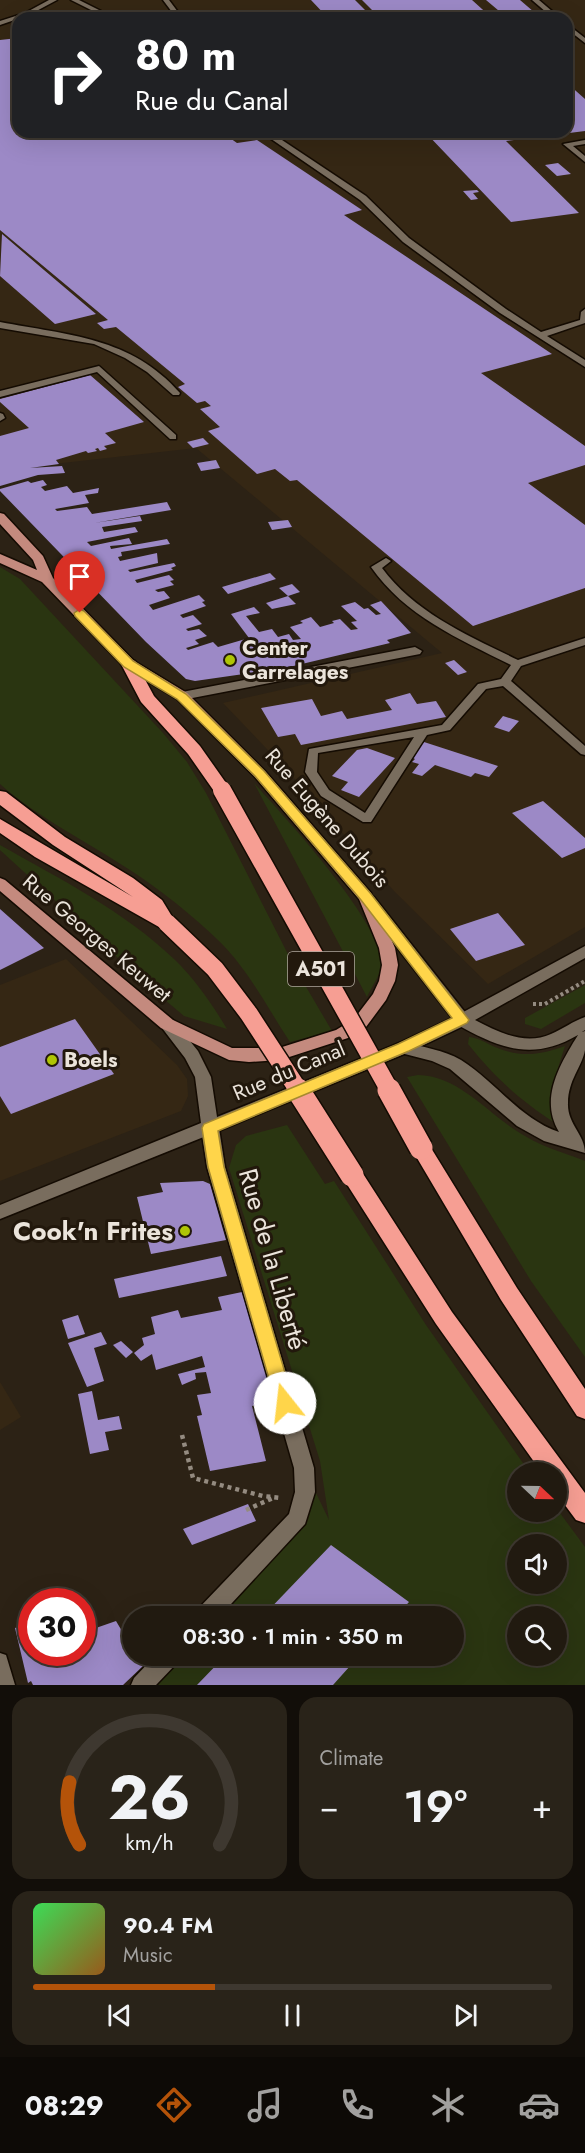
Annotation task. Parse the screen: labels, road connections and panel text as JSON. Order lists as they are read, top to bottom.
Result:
{
  "streets": {
    "highway": ["A501"],
    "main road": ["Rue Eugène Dubois", "Rue Georges Keuwet"],
    "street": ["Rue du Canal", "Rue de la Liberté"]
  },
  "crossings": [
    ["Rue Eugène Dubois", "Rue Georges Keuwet"],
    ["Rue Eugène Dubois", "A501"],
    ["Rue Eugène Dubois", "Rue du Canal"],
    ["Rue Georges Keuwet", "Rue de la Liberté"],
    ["Rue du Canal", "Rue de la Liberté"]
  ],
  "places": ["Center Carrelages", "Boels", "Cook'n Frites"],
  "north": "right",
  "page": {
    "turn": ["80 m", "Rue du Canal"],
    "limit": "30",
    "trip": "08:30 · 1 min · 350 m",
    "tile": "Climate",
    "heat": ["−", "19°", "+"],
    "song": ["90.4 FM", "Music"],
    "tabs": "08:29",
    "gauge": ["26", "km/h"]
  }
}
